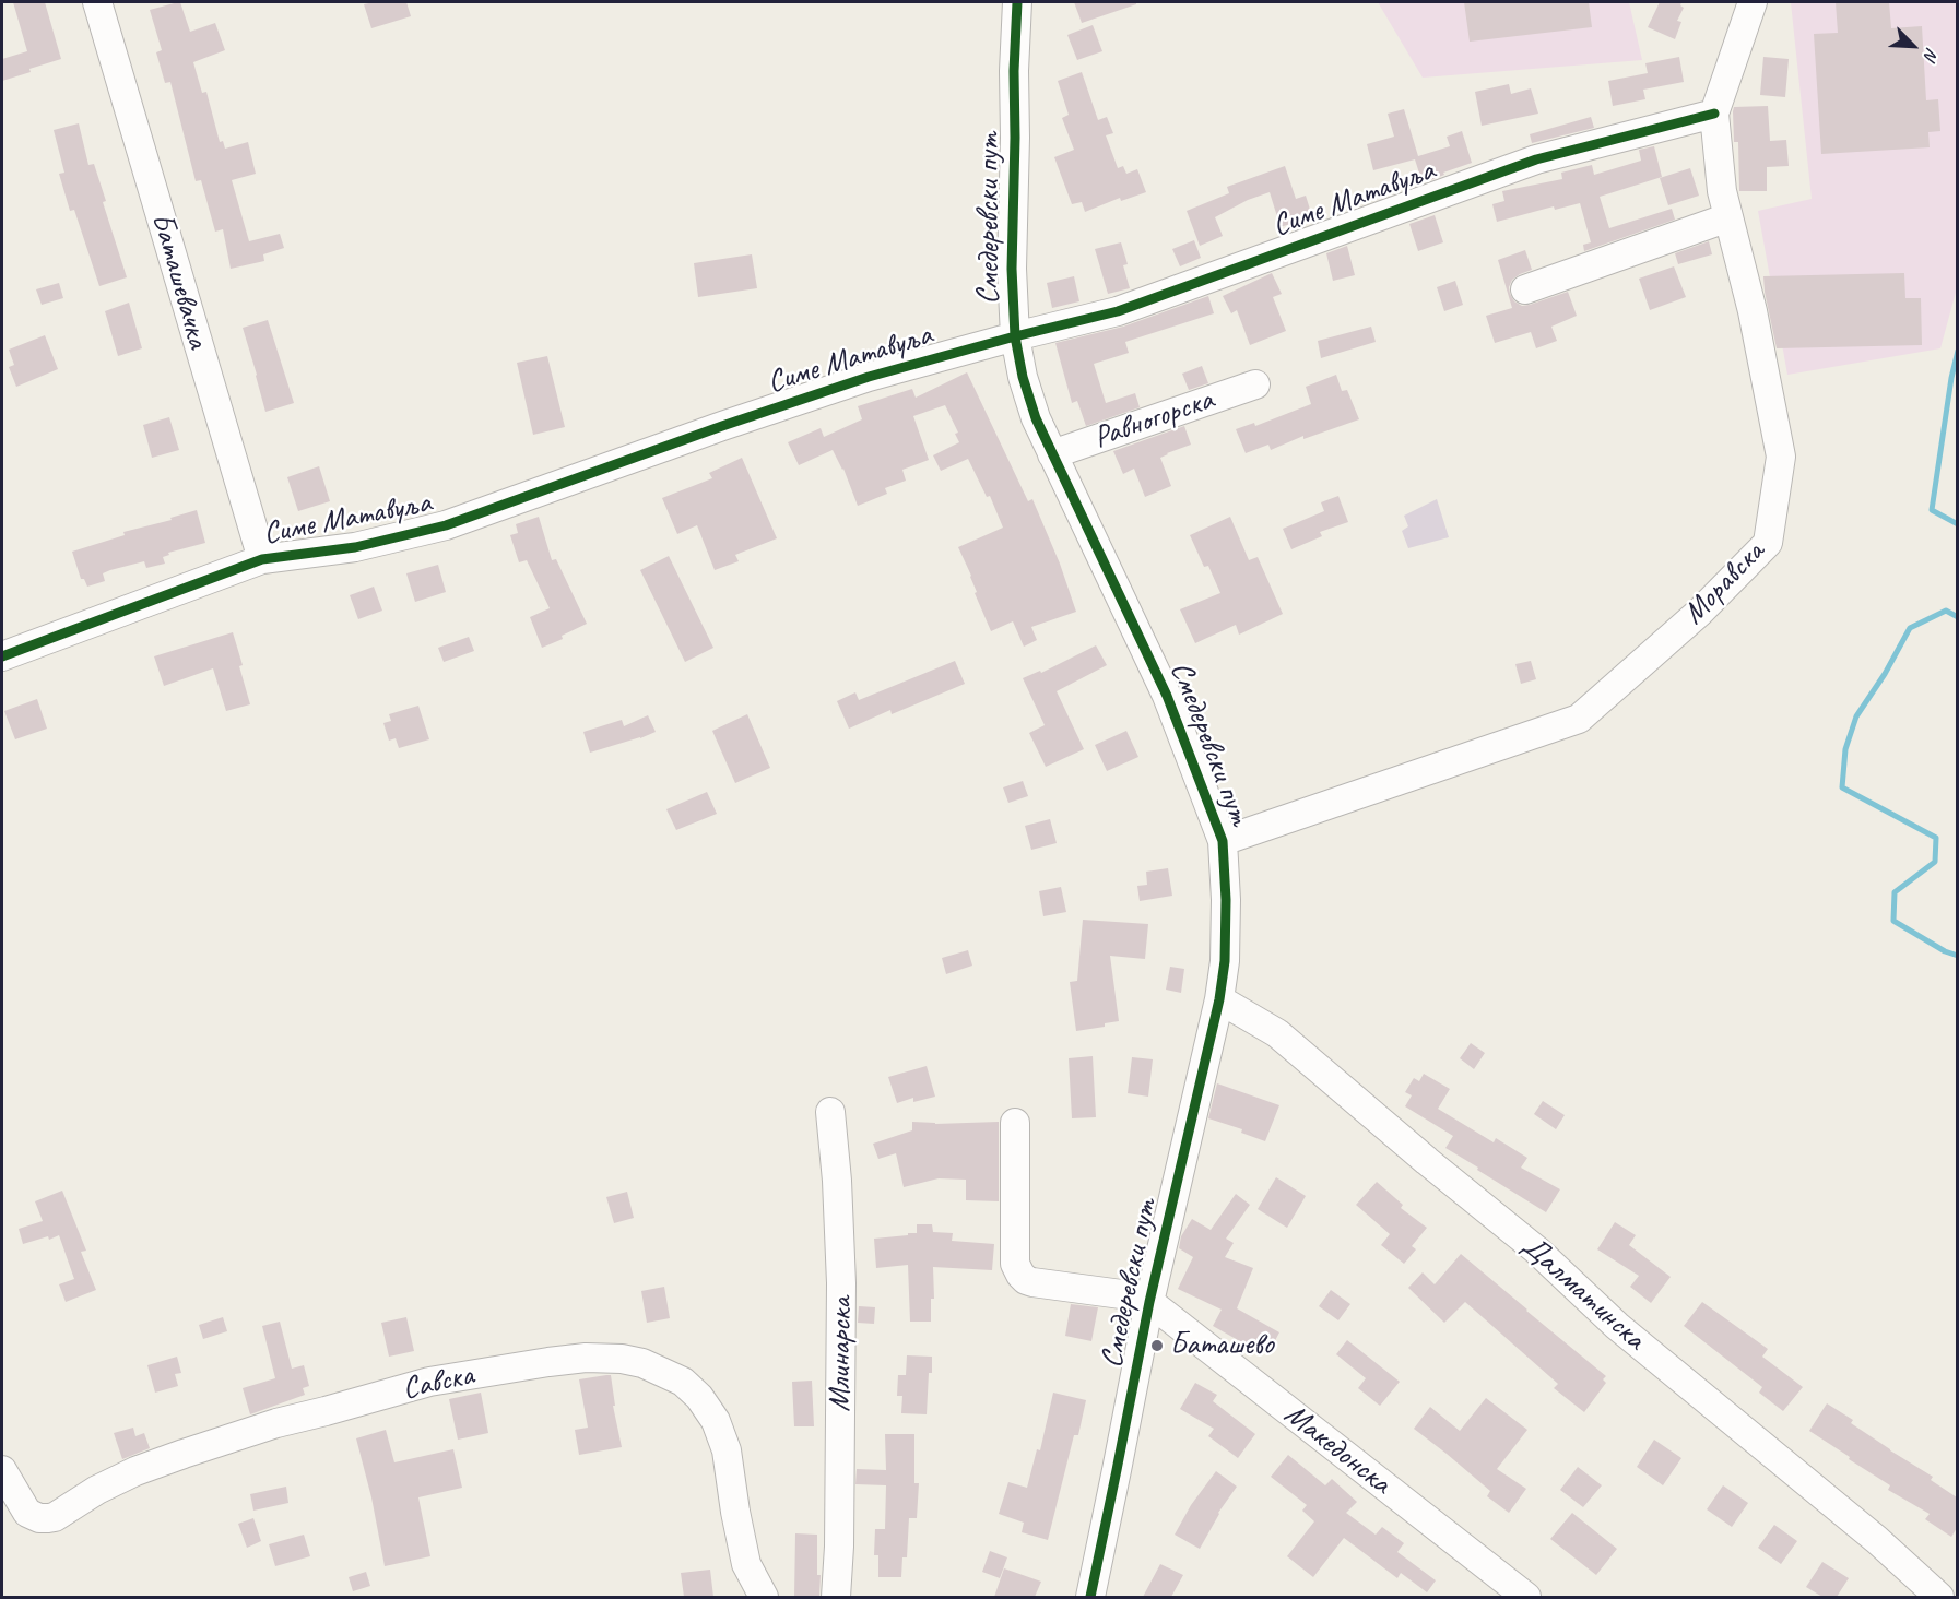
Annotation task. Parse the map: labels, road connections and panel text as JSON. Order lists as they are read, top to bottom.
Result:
{
  "streets": {
    "street": [
      "Симе Матавуља",
      "Смедеревски пут",
      "Баташевачка",
      "Равногорска",
      "Моравска",
      "Далматинска",
      "Млинарска",
      "Савска",
      "Македонска"
    ]
  },
  "crossings": [
    ["Симе Матавуља", "Смедеревски пут"],
    ["Симе Матавуља", "Баташевачка"],
    ["Симе Матавуља", "Моравска"],
    ["Смедеревски пут", "Равногорска"],
    ["Смедеревски пут", "Моравска"],
    ["Смедеревски пут", "Далматинска"],
    ["Смедеревски пут", "Македонска"]
  ],
  "places": ["Баташево"],
  "north": "bottom right"
}
